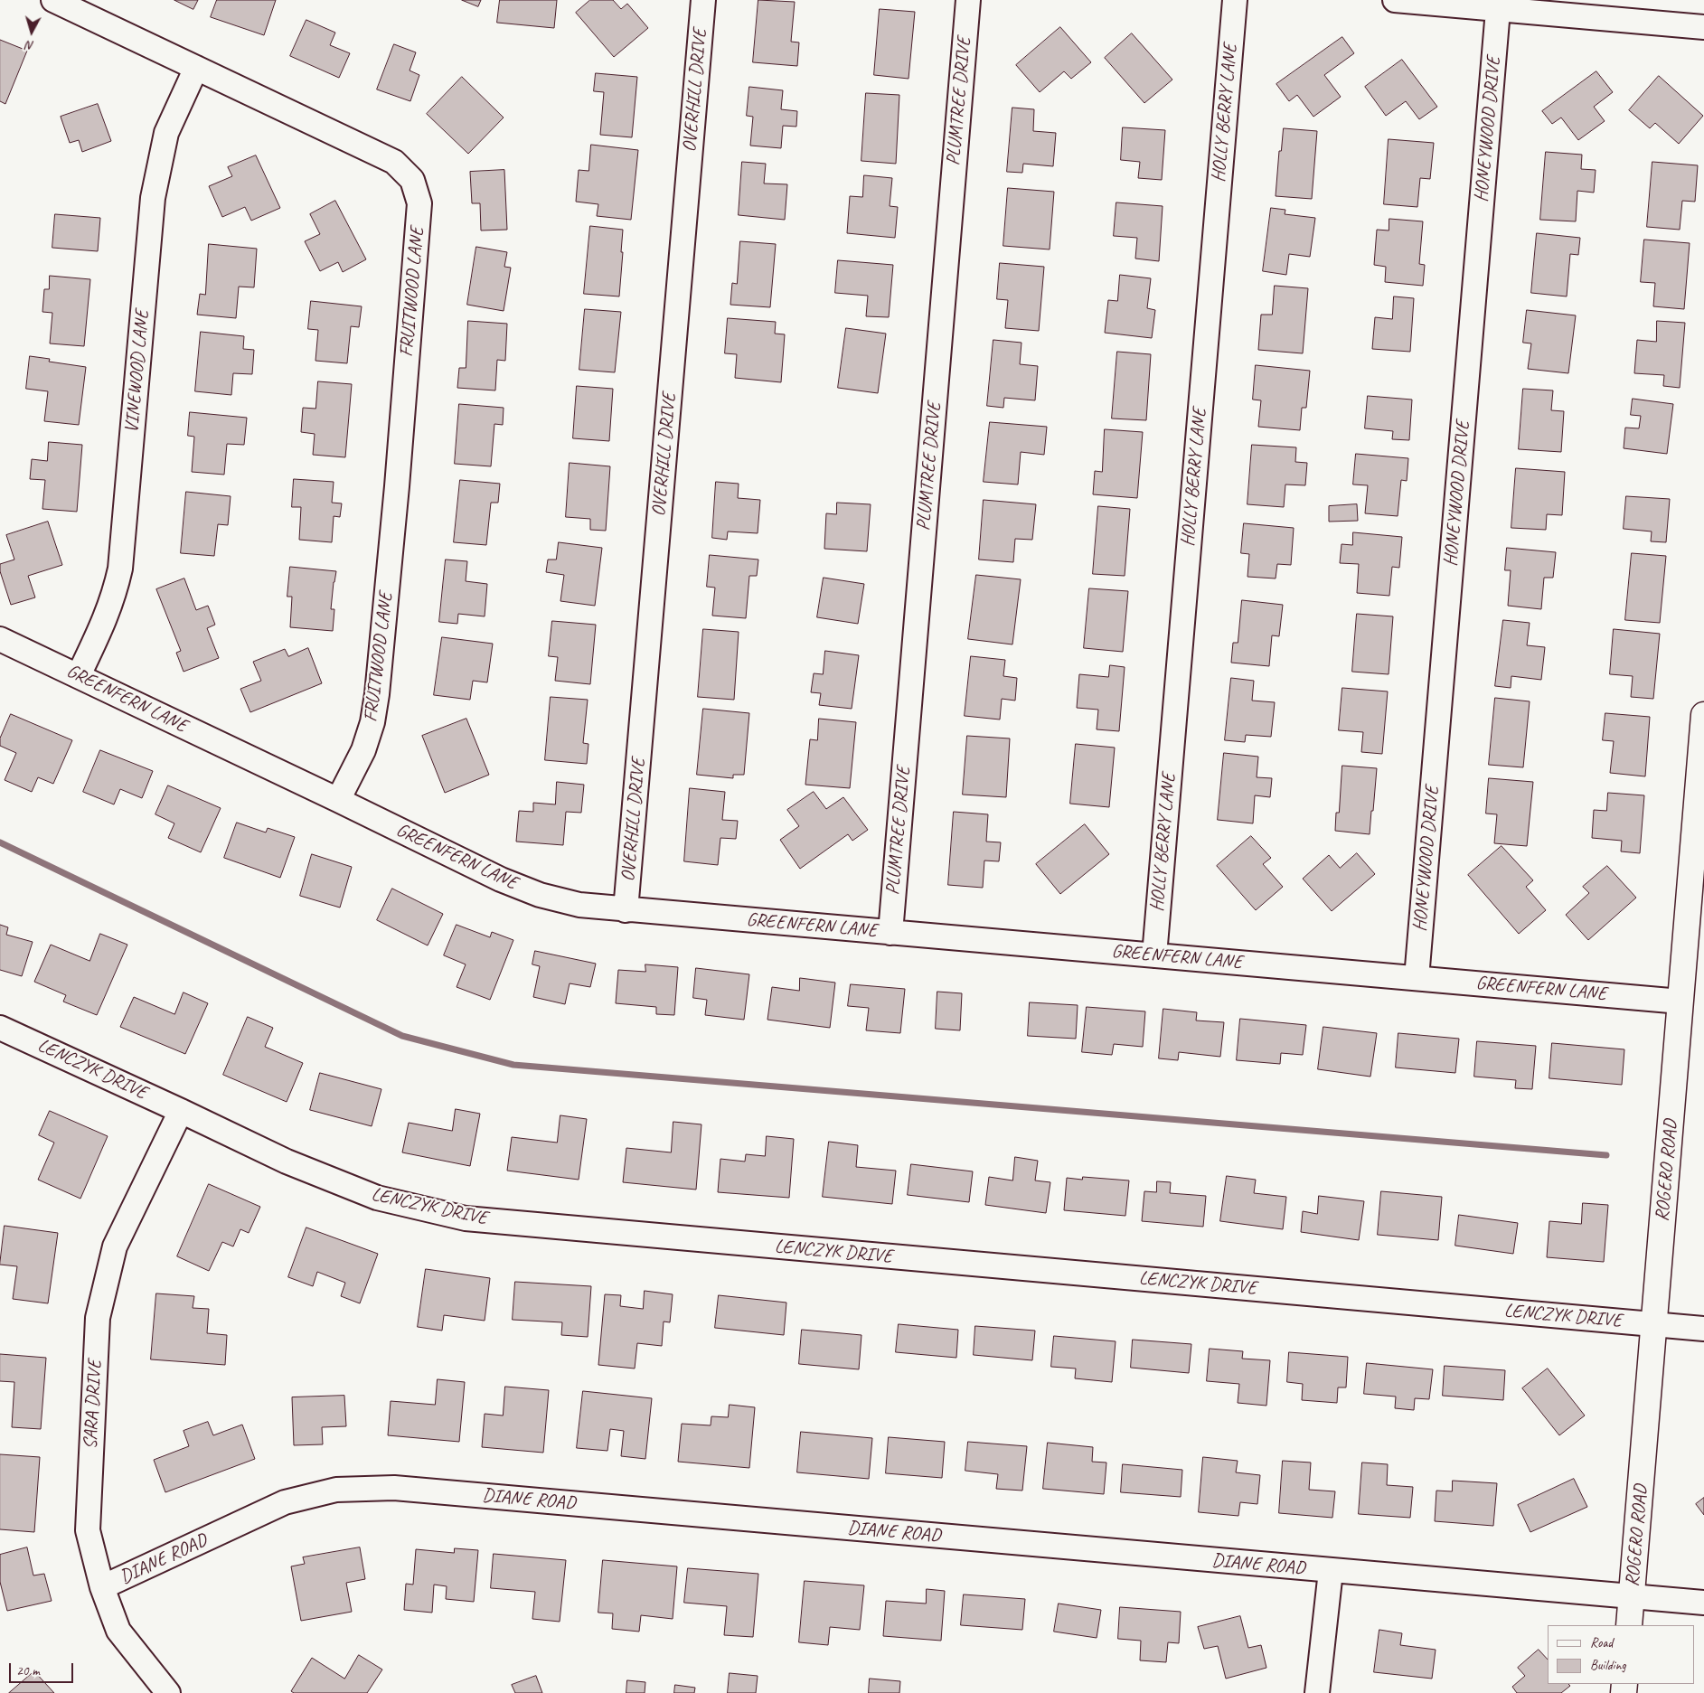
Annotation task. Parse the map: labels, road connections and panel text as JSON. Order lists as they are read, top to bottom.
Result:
{
  "streets": {
    "street": [
      "OVERHILL DRIVE",
      "PLUMTREE DRIVE",
      "HOLLY BERRY LANE",
      "HONEYWOOD DRIVE",
      "FRUITWOOD LANE",
      "VINEWOOD LANE",
      "GREENFERN LANE",
      "LENCZYK DRIVE",
      "ROGERO ROAD",
      "SARA DRIVE",
      "DIANE ROAD"
    ]
  },
  "crossings": [
    ["OVERHILL DRIVE", "GREENFERN LANE"],
    ["PLUMTREE DRIVE", "GREENFERN LANE"],
    ["HOLLY BERRY LANE", "GREENFERN LANE"],
    ["HONEYWOOD DRIVE", "GREENFERN LANE"],
    ["FRUITWOOD LANE", "VINEWOOD LANE"],
    ["FRUITWOOD LANE", "GREENFERN LANE"],
    ["VINEWOOD LANE", "GREENFERN LANE"],
    ["GREENFERN LANE", "ROGERO ROAD"],
    ["LENCZYK DRIVE", "ROGERO ROAD"],
    ["LENCZYK DRIVE", "SARA DRIVE"],
    ["ROGERO ROAD", "DIANE ROAD"],
    ["SARA DRIVE", "DIANE ROAD"]
  ],
  "legend": ["Road", "Building"],
  "scale_bar": "20 m",
  "north": "bottom"
}
